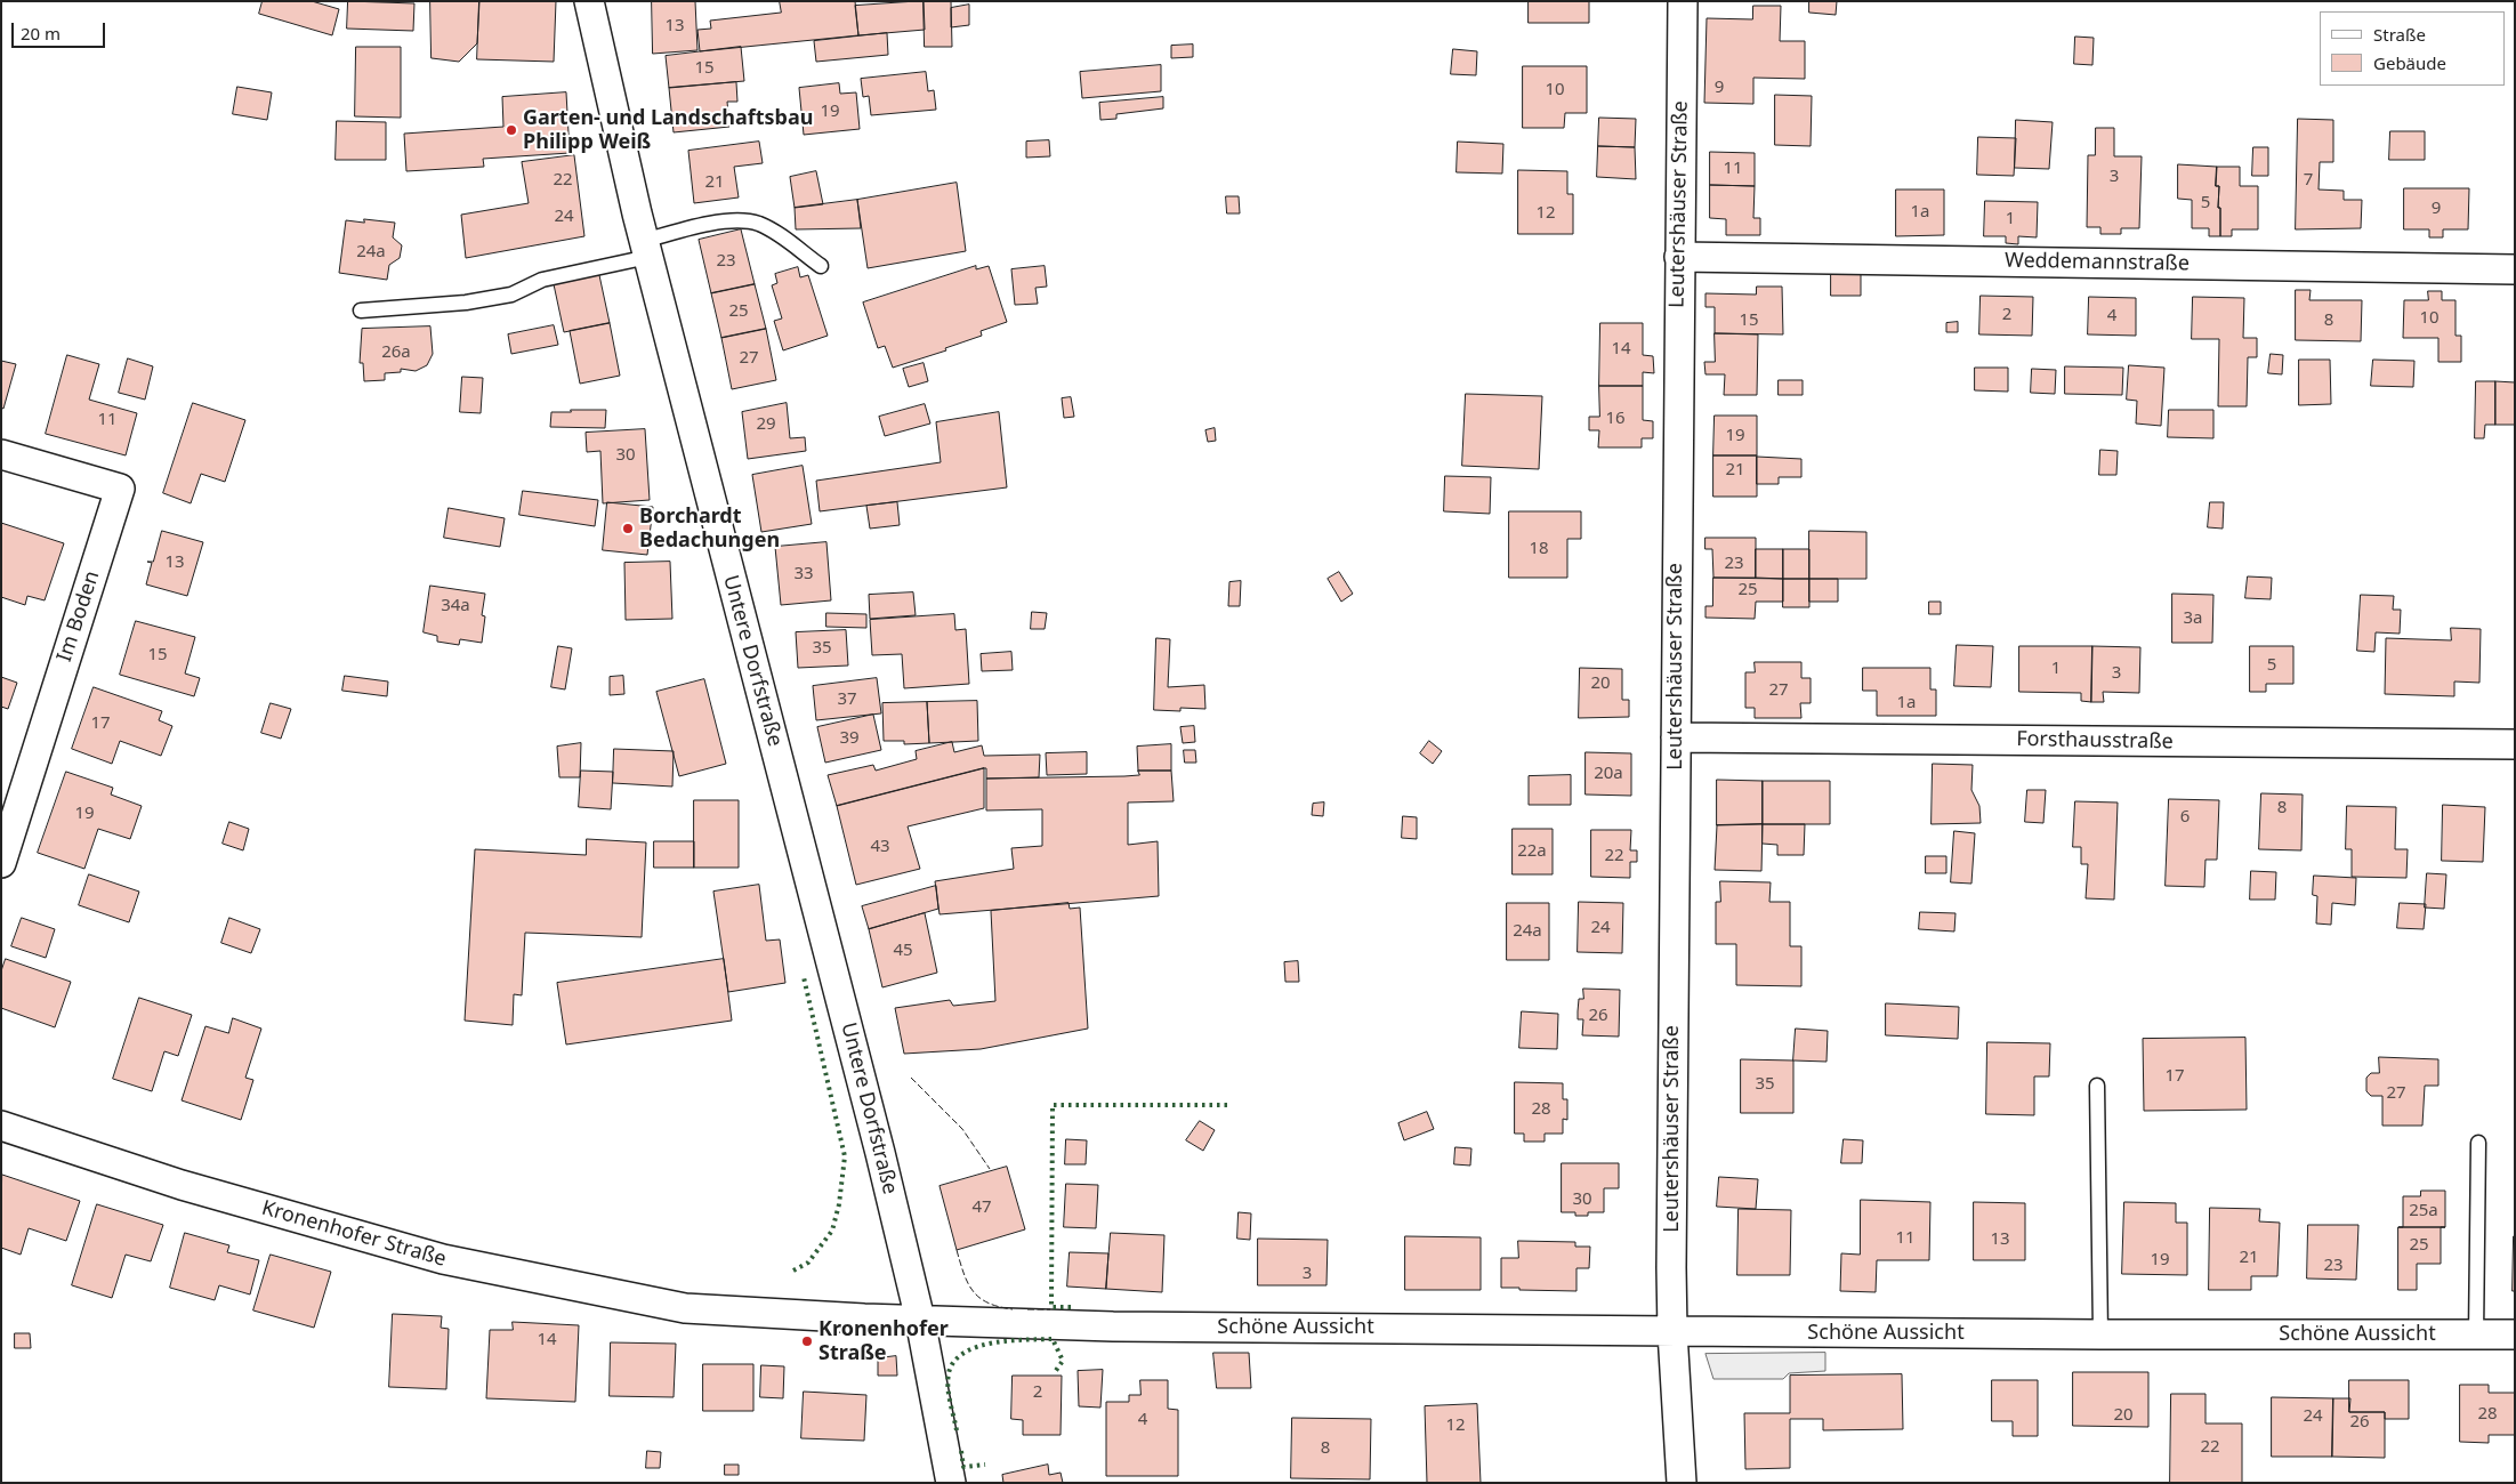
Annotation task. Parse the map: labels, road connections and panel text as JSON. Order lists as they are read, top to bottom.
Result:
{
  "streets": {
    "street": [
      "Leutershäuser Straße",
      "Weddemannstraße",
      "Im Boden",
      "Untere Dorfstraße",
      "Forsthausstraße",
      "Kronenhofer Straße",
      "Schöne Aussicht"
    ]
  },
  "crossings": [
    ["Leutershäuser Straße", "Weddemannstraße"],
    ["Leutershäuser Straße", "Forsthausstraße"],
    ["Leutershäuser Straße", "Schöne Aussicht"],
    ["Untere Dorfstraße", "Kronenhofer Straße"],
    ["Untere Dorfstraße", "Schöne Aussicht"],
    ["Kronenhofer Straße", "Schöne Aussicht"]
  ],
  "places": ["Garten- und Landschaftsbau Philipp Weiß", "Borchardt Bedachungen", "Kronenhofer Straße"],
  "house_numbers": [
    "13",
    "15",
    "9",
    "10",
    "19",
    "11",
    "3",
    "22",
    "7",
    "21",
    "5",
    "9",
    "1a",
    "12",
    "24",
    "1",
    "24a",
    "23",
    "25",
    "2",
    "4",
    "10",
    "15",
    "8",
    "14",
    "26a",
    "27",
    "16",
    "11",
    "29",
    "19",
    "30",
    "21",
    "18",
    "13",
    "23",
    "33",
    "25",
    "34a",
    "3a",
    "35",
    "15",
    "5",
    "1",
    "3",
    "20",
    "27",
    "37",
    "1a",
    "17",
    "39",
    "20a",
    "8",
    "19",
    "6",
    "43",
    "22a",
    "22",
    "24",
    "24a",
    "45",
    "26",
    "17",
    "35",
    "27",
    "28",
    "30",
    "47",
    "25a",
    "11",
    "13",
    "25",
    "21",
    "19",
    "23",
    "3",
    "14",
    "2",
    "28",
    "20",
    "24",
    "4",
    "26",
    "12",
    "22",
    "8"
  ],
  "legend": ["Straße", "Gebäude"],
  "scale_bar": "20 m"
}
